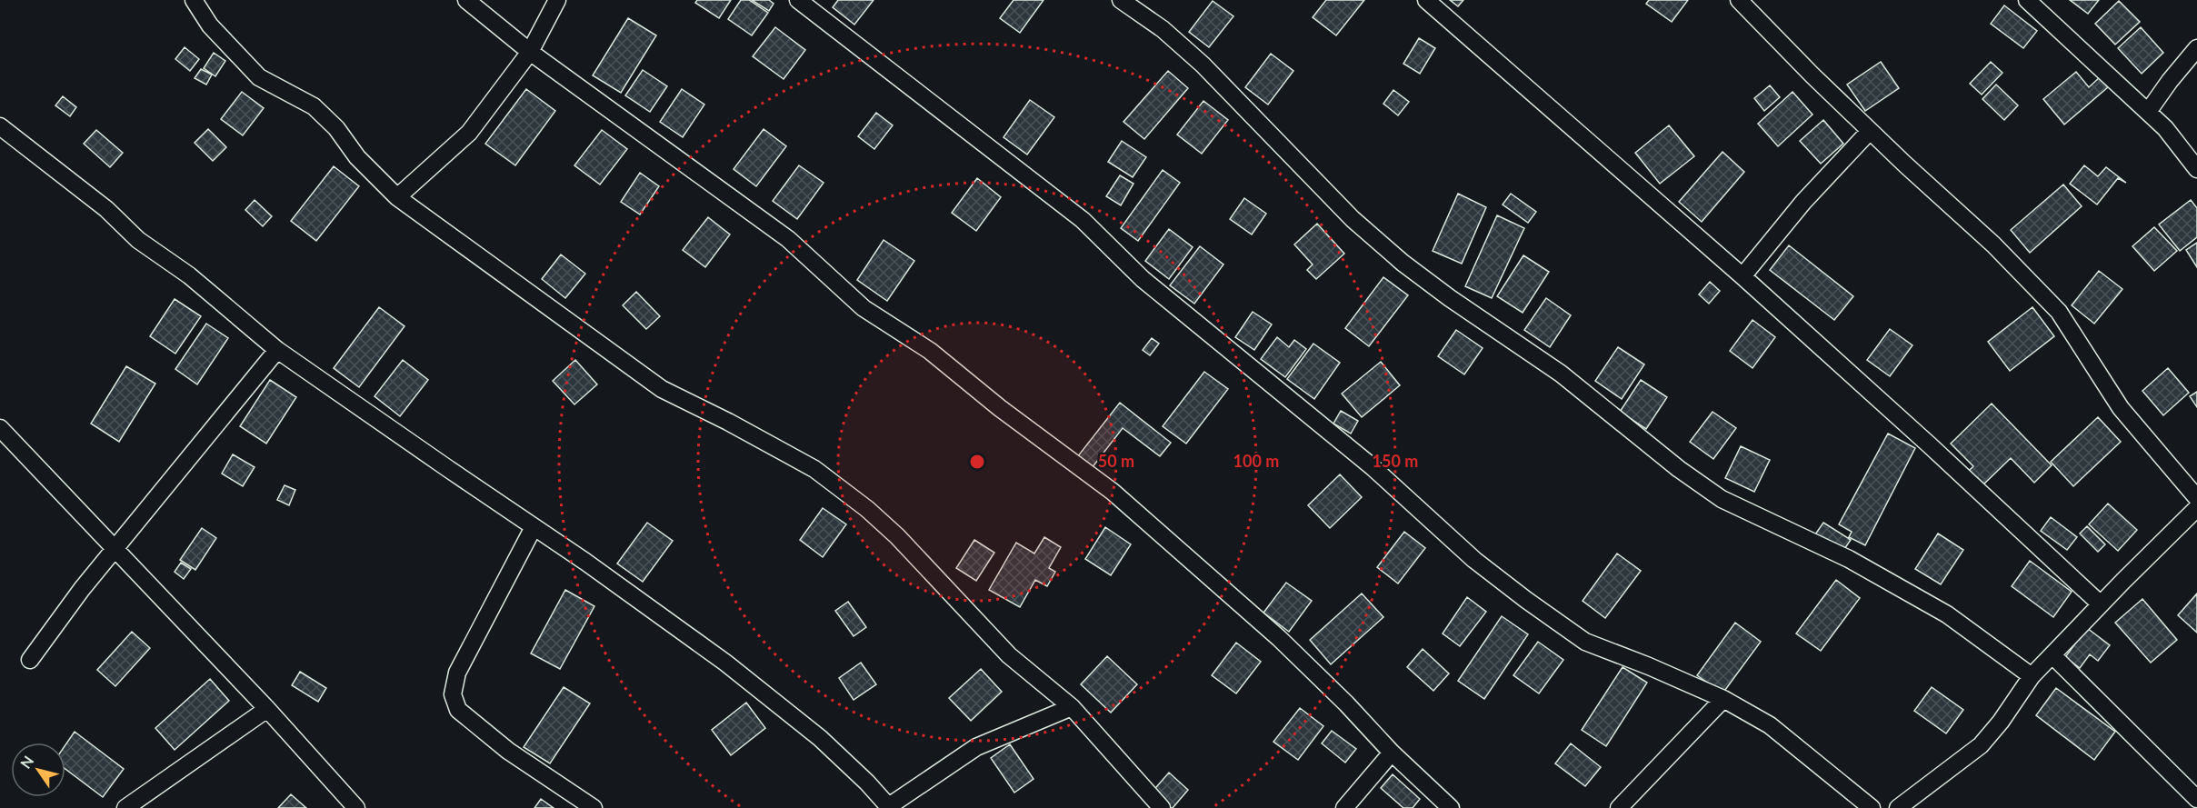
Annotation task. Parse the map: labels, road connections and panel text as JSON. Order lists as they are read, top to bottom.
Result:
{
  "north": "top left",
  "rings": ["50 m", "100 m", "150 m"]
}
